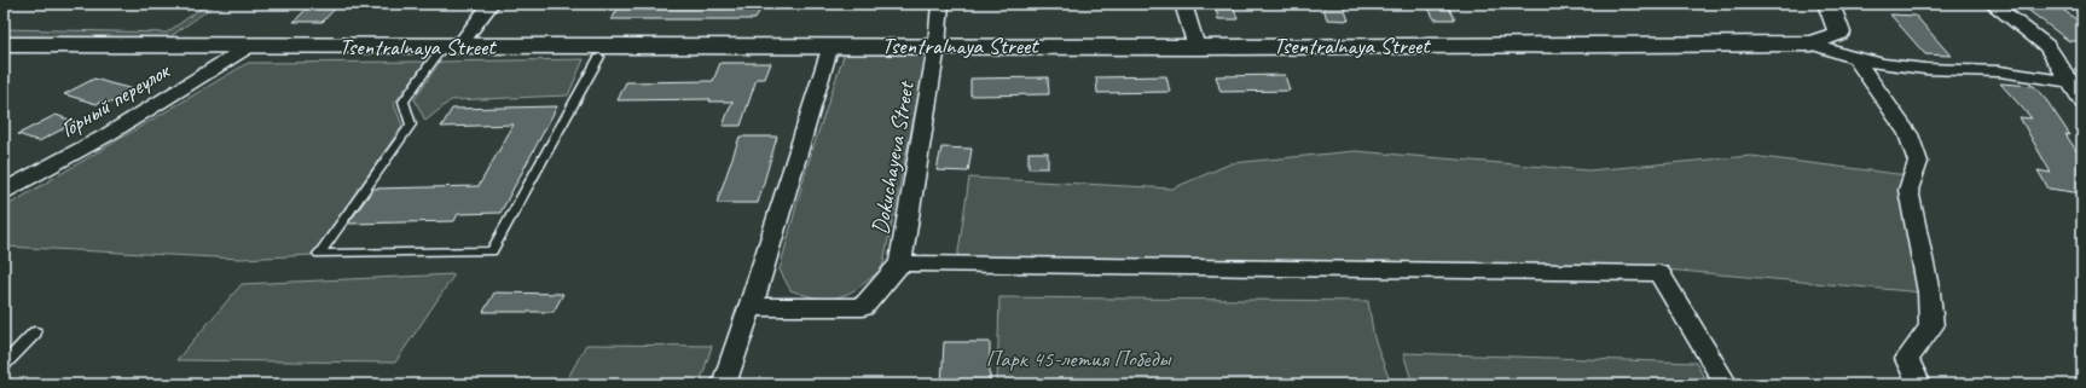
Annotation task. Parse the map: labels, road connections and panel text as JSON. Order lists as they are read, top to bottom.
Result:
{
  "streets": {
    "street": ["Tsentralnaya Street", "Горный переулок", "Dokuchayeva Street"]
  },
  "crossings": [
    ["Tsentralnaya Street", "Горный переулок"],
    ["Tsentralnaya Street", "Dokuchayeva Street"]
  ],
  "parks": ["Парк 45-летия Победы"]
}
